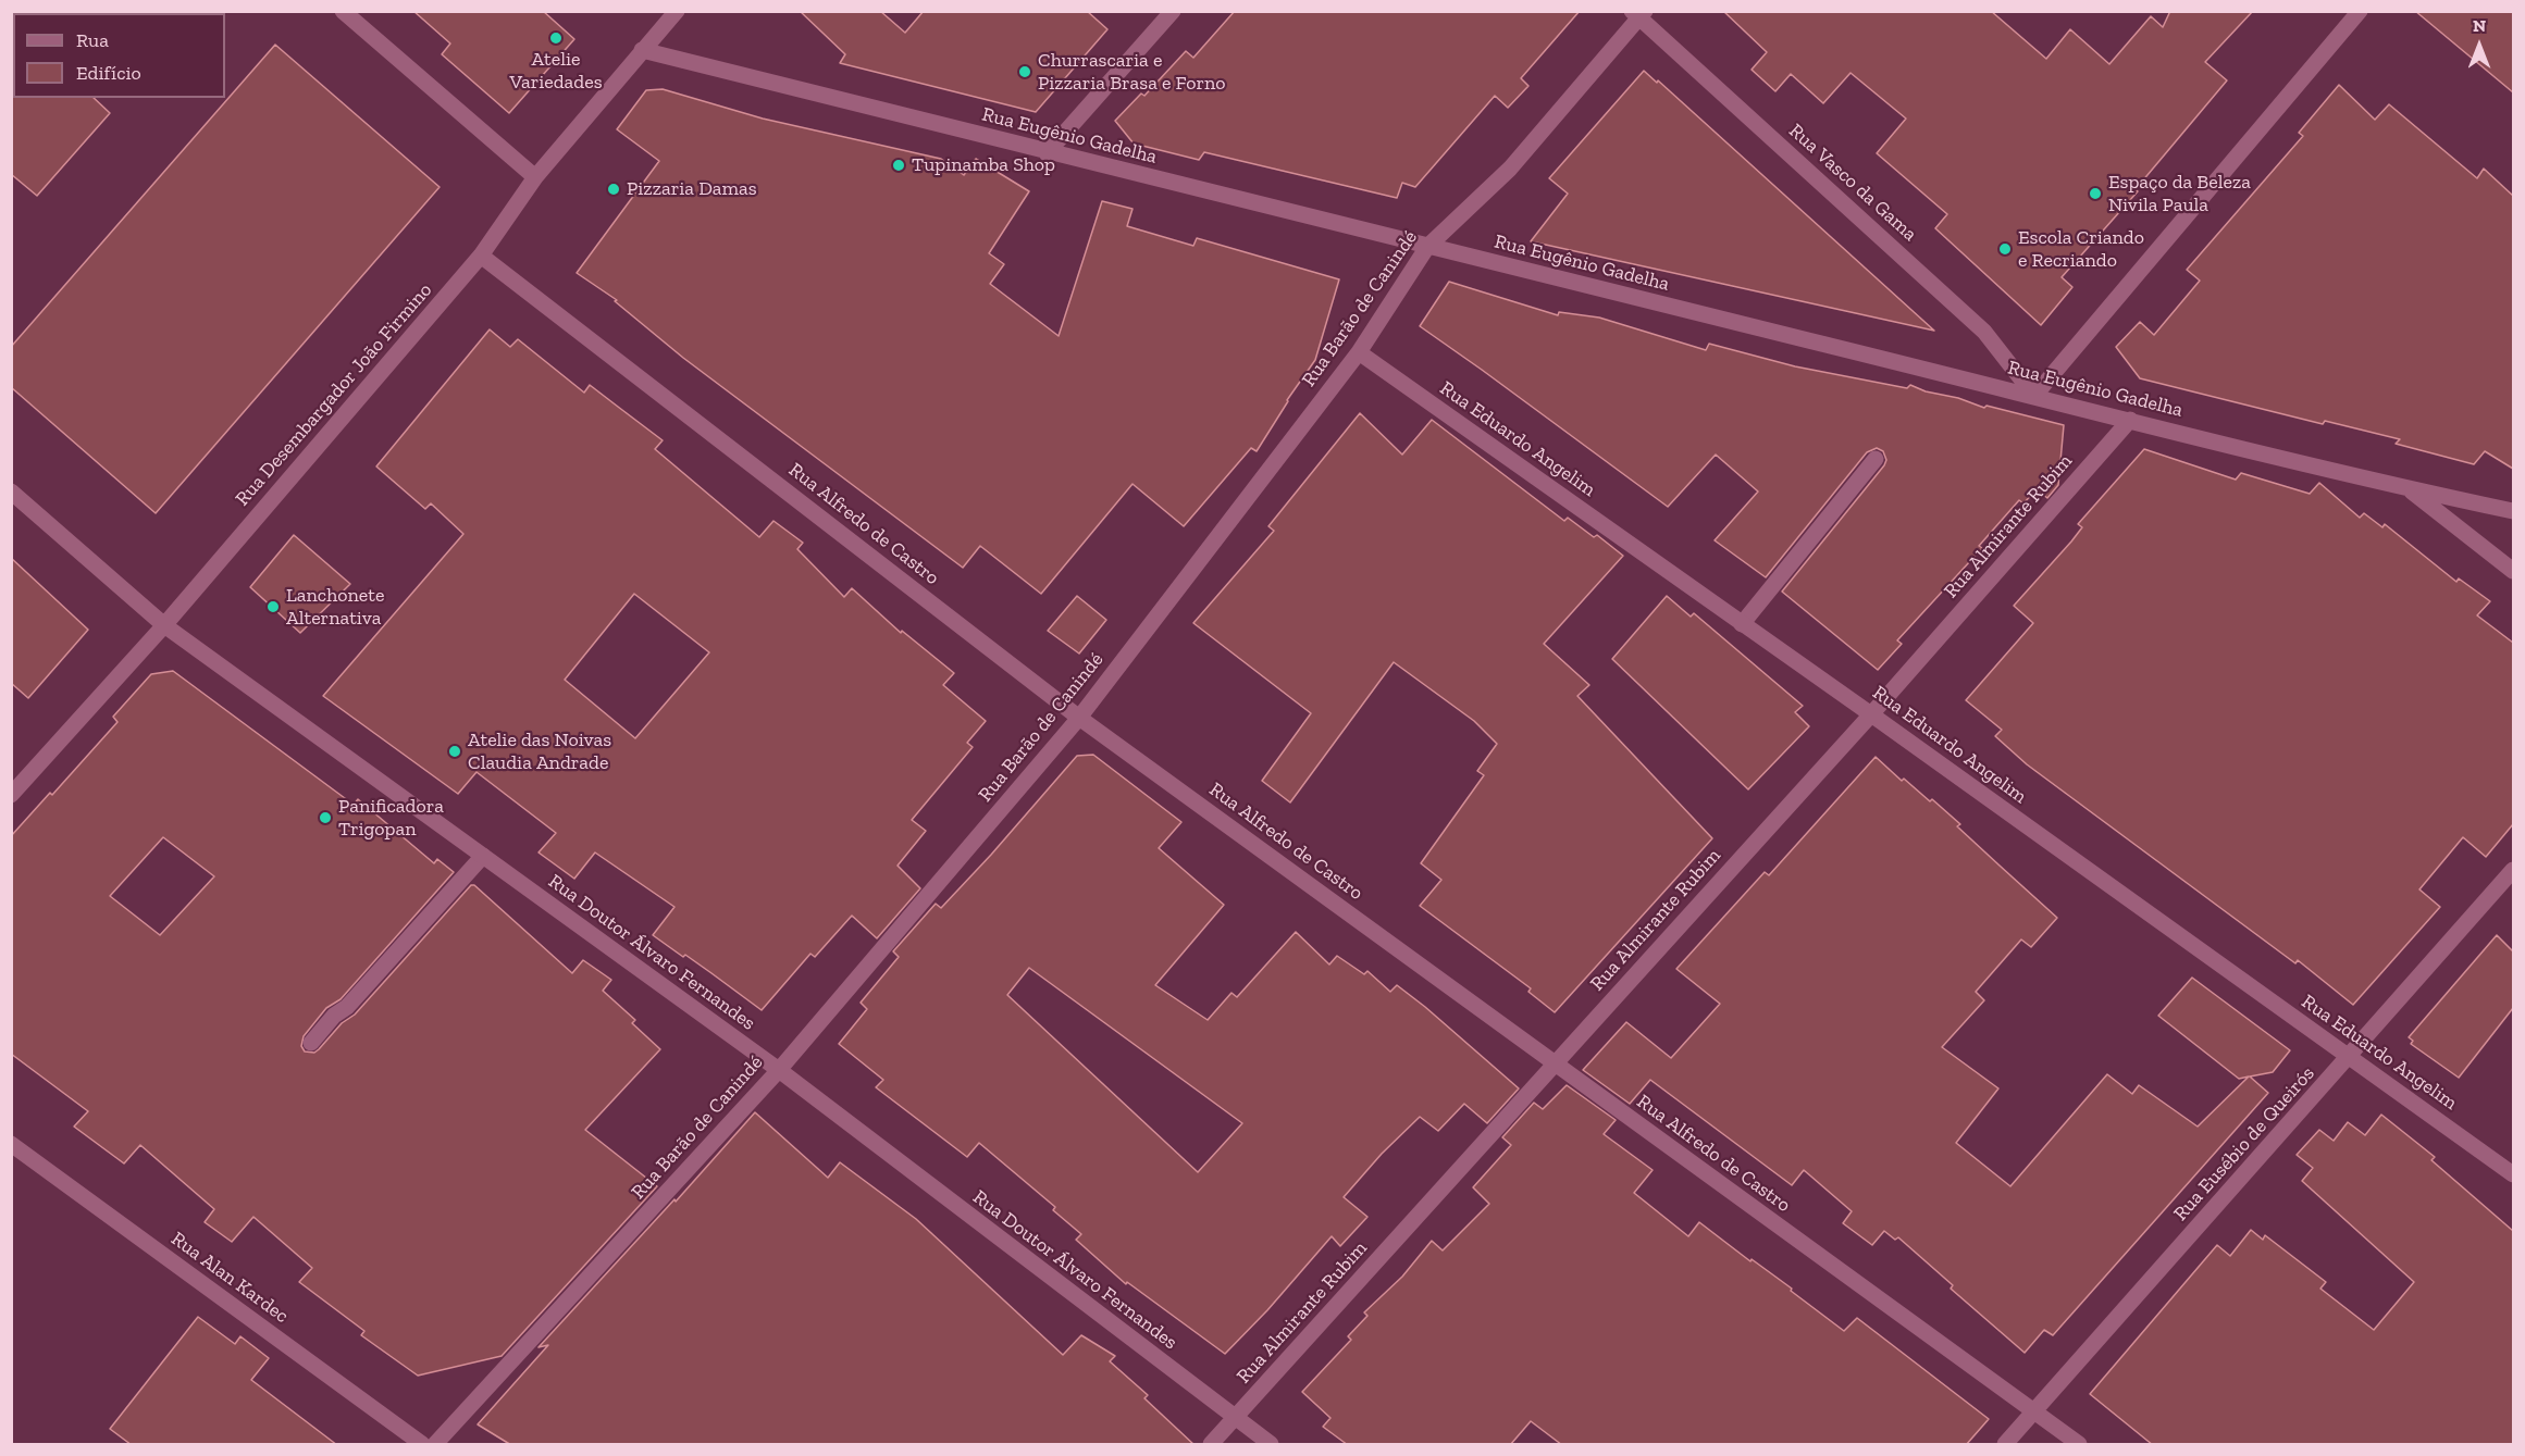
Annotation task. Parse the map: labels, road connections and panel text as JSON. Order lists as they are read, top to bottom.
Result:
{
  "streets": {
    "street": [
      "Rua Eugênio Gadelha",
      "Rua Vasco da Gama",
      "Rua Barão de Canindé",
      "Rua Desembargador João Firmino",
      "Rua Eduardo Angelim",
      "Rua Alfredo de Castro",
      "Rua Almirante Rubim",
      "Rua Doutor Álvaro Fernandes",
      "Rua Eusébio de Queirós",
      "Rua Alan Kardec"
    ]
  },
  "crossings": [
    ["Rua Eugênio Gadelha", "Rua Vasco da Gama"],
    ["Rua Eugênio Gadelha", "Rua Barão de Canindé"],
    ["Rua Eugênio Gadelha", "Rua Desembargador João Firmino"],
    ["Rua Eugênio Gadelha", "Rua Almirante Rubim"],
    ["Rua Vasco da Gama", "Rua Barão de Canindé"],
    ["Rua Barão de Canindé", "Rua Eduardo Angelim"],
    ["Rua Barão de Canindé", "Rua Alfredo de Castro"],
    ["Rua Barão de Canindé", "Rua Doutor Álvaro Fernandes"],
    ["Rua Desembargador João Firmino", "Rua Alfredo de Castro"],
    ["Rua Desembargador João Firmino", "Rua Doutor Álvaro Fernandes"],
    ["Rua Eduardo Angelim", "Rua Almirante Rubim"],
    ["Rua Eduardo Angelim", "Rua Eusébio de Queirós"],
    ["Rua Alfredo de Castro", "Rua Almirante Rubim"],
    ["Rua Alfredo de Castro", "Rua Eusébio de Queirós"],
    ["Rua Almirante Rubim", "Rua Doutor Álvaro Fernandes"]
  ],
  "places": [
    "Atelie Variedades",
    "Churrascaria e Pizzaria Brasa e Forno",
    "Tupinamba Shop",
    "Pizzaria Damas",
    "Espaço da Beleza Nivila Paula",
    "Escola Criando e Recriando",
    "Lanchonete Alternativa",
    "Atelie das Noivas Claudia Andrade",
    "Panificadora Trigopan"
  ],
  "legend": ["Rua", "Edifício"],
  "north": "top"
}
